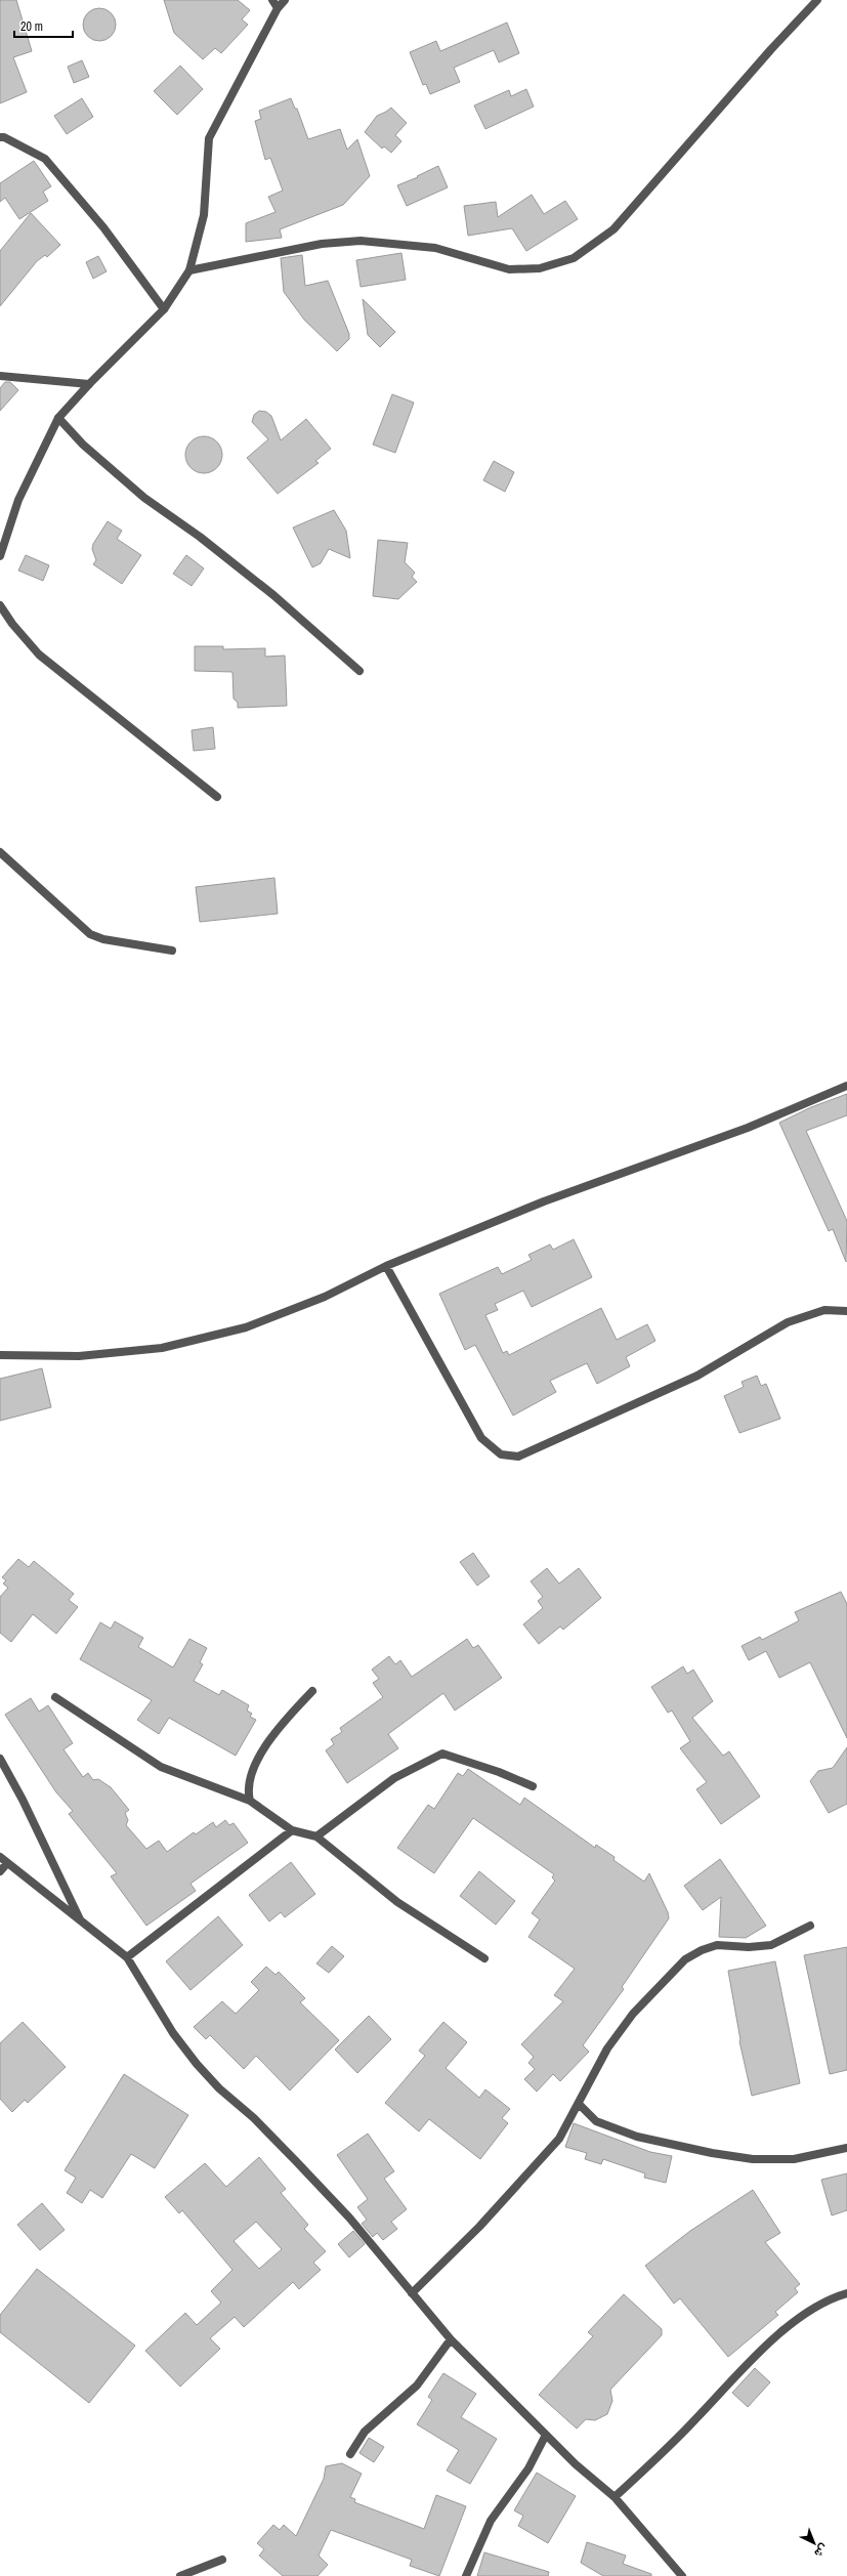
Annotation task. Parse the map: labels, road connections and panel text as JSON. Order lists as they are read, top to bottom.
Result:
{
  "scale_bar": "20 m",
  "north": "bottom right"
}
